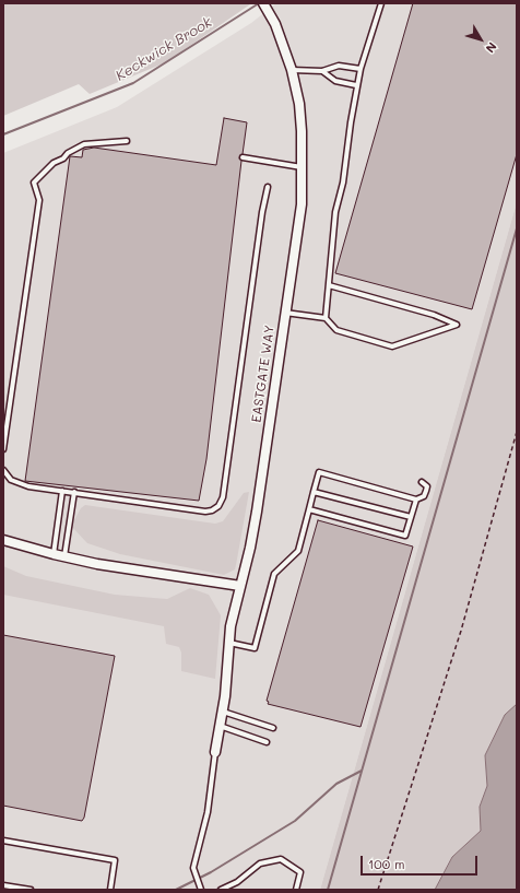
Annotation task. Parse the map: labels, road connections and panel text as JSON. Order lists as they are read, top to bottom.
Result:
{
  "streets": {
    "street": ["EASTGATE WAY"]
  },
  "water": ["Keckwick Brook"],
  "scale_bar": "100 m",
  "north": "bottom right"
}
